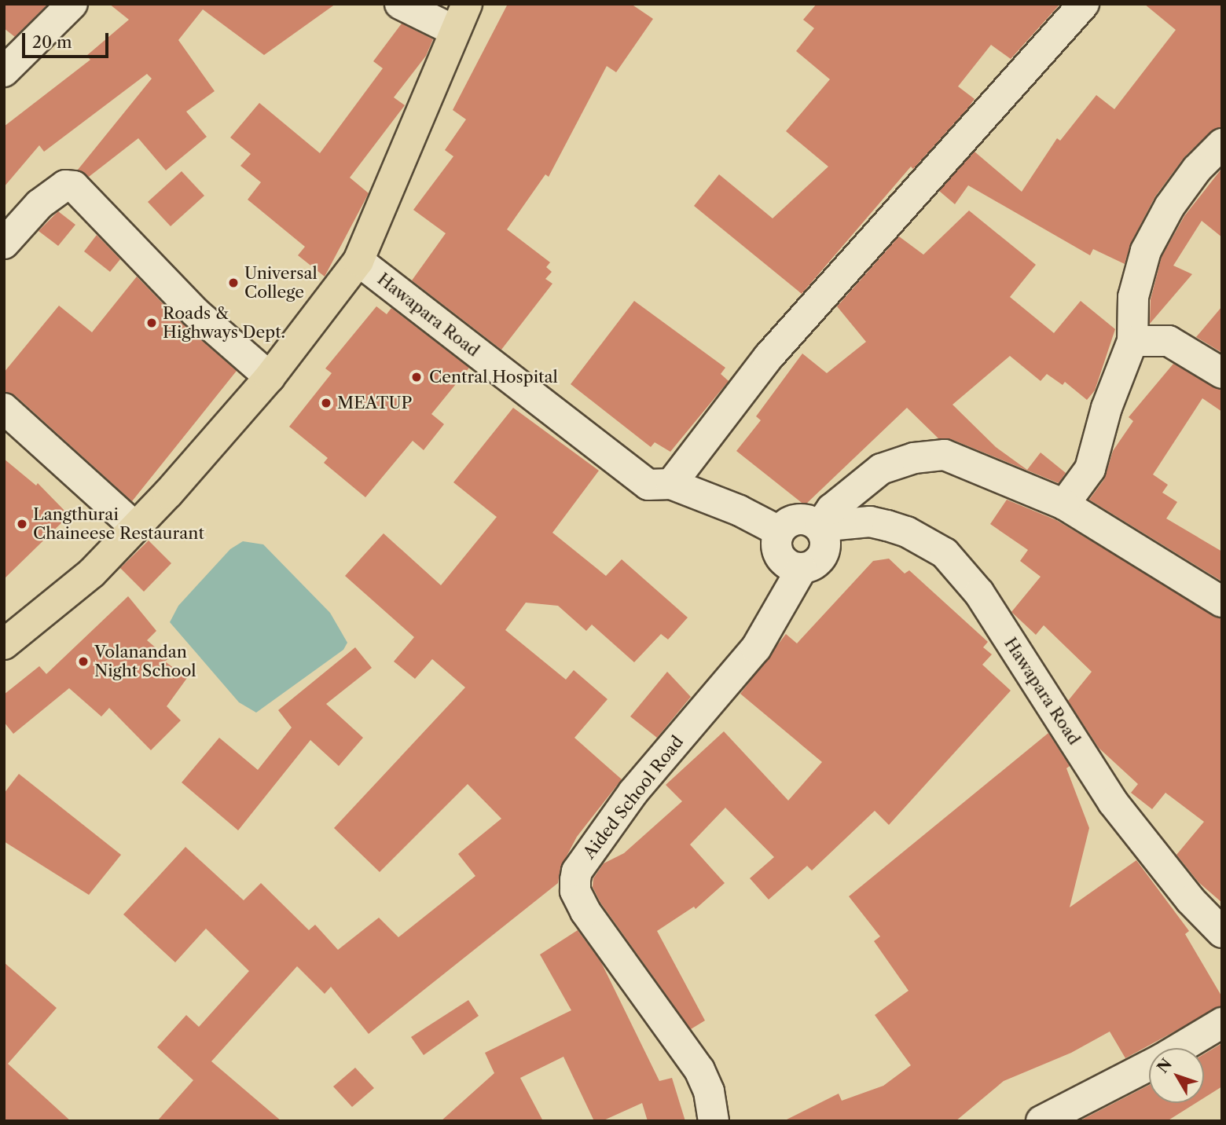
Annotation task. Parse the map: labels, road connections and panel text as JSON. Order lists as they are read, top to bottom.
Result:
{
  "streets": {
    "street": ["Hawapara Road", "Aided School Road"]
  },
  "crossings": [
    ["Hawapara Road", "Aided School Road"]
  ],
  "places": [
    "Universal College",
    "Roads & Highways Dept.",
    "Central Hospital",
    "MEATUP",
    "Langthurai Chaineese Restaurant",
    "Volanandan Night School"
  ],
  "scale_bar": "20 m",
  "north": "top left"
}
